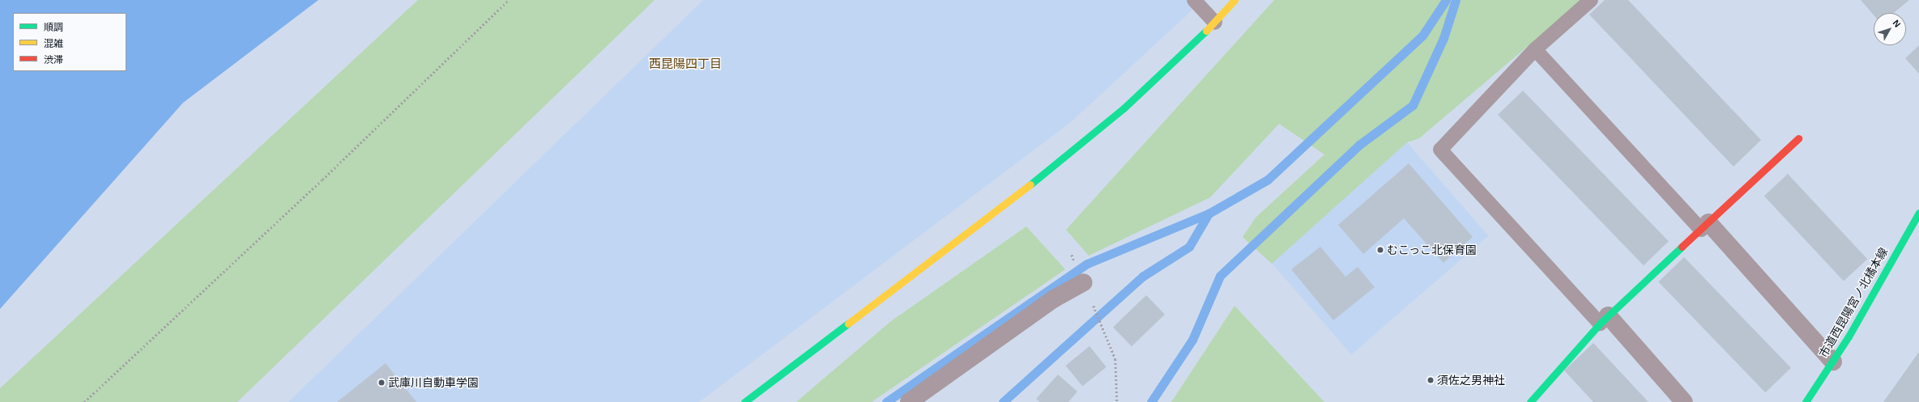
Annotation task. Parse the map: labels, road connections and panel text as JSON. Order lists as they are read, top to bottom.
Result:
{
  "streets": {
    "street": ["市道西昆陽宮ノ北橘本線"]
  },
  "districts": ["西昆陽四丁目"],
  "places": ["むこっこ北保育園", "須佐之男神社", "武庫川自動車学園"],
  "legend": ["順調", "混雑", "渋滞"],
  "north": "top right"
}
